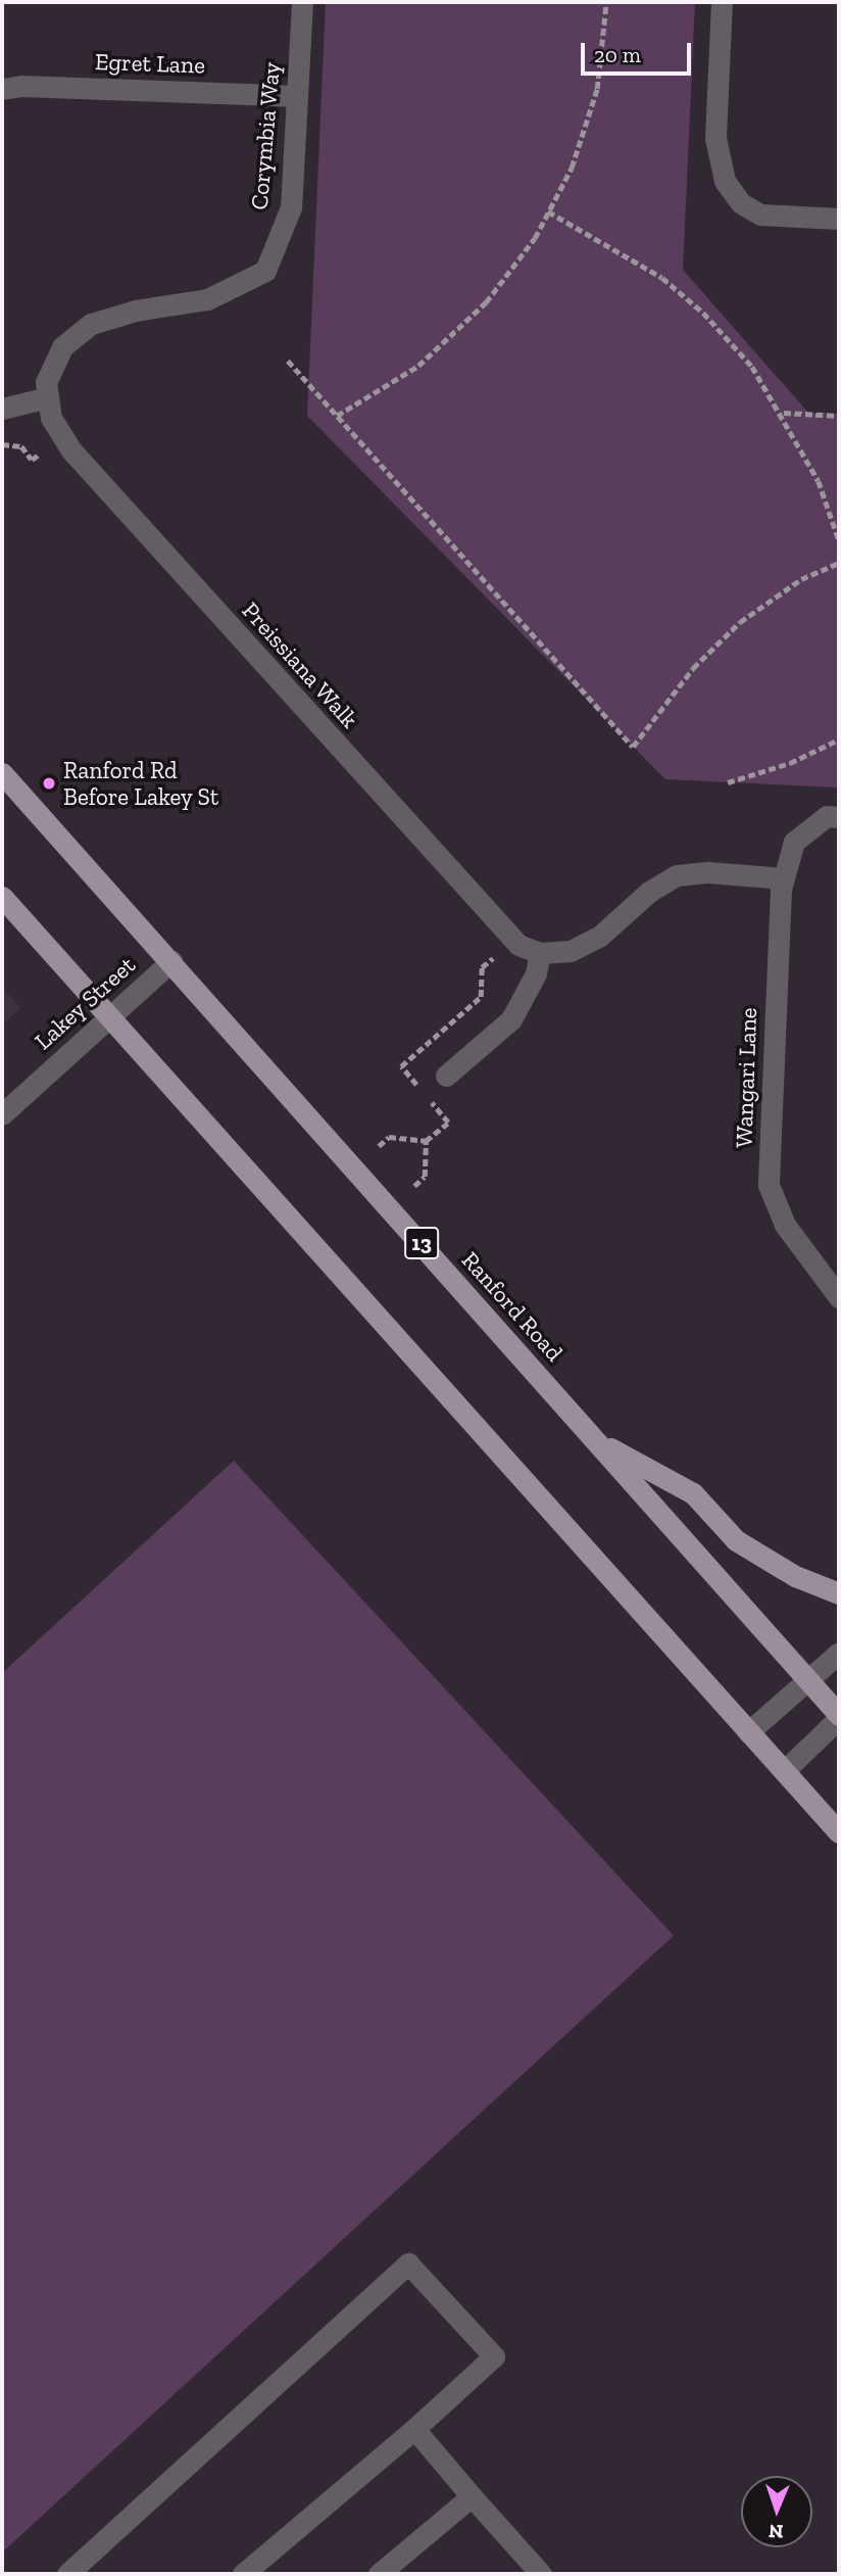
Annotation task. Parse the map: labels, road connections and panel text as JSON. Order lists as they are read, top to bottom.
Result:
{
  "streets": {
    "main road": ["13", "Ranford Road"],
    "street": [
      "Egret Lane",
      "Corymbia Way",
      "Preissiana Walk",
      "Lakey Street",
      "Wangari Lane"
    ]
  },
  "crossings": [
    ["Egret Lane", "Corymbia Way"],
    ["Corymbia Way", "Preissiana Walk"],
    ["Lakey Street", "Ranford Road"]
  ],
  "places": ["Ranford Rd Before Lakey St"],
  "scale_bar": "20 m",
  "north": "bottom"
}
